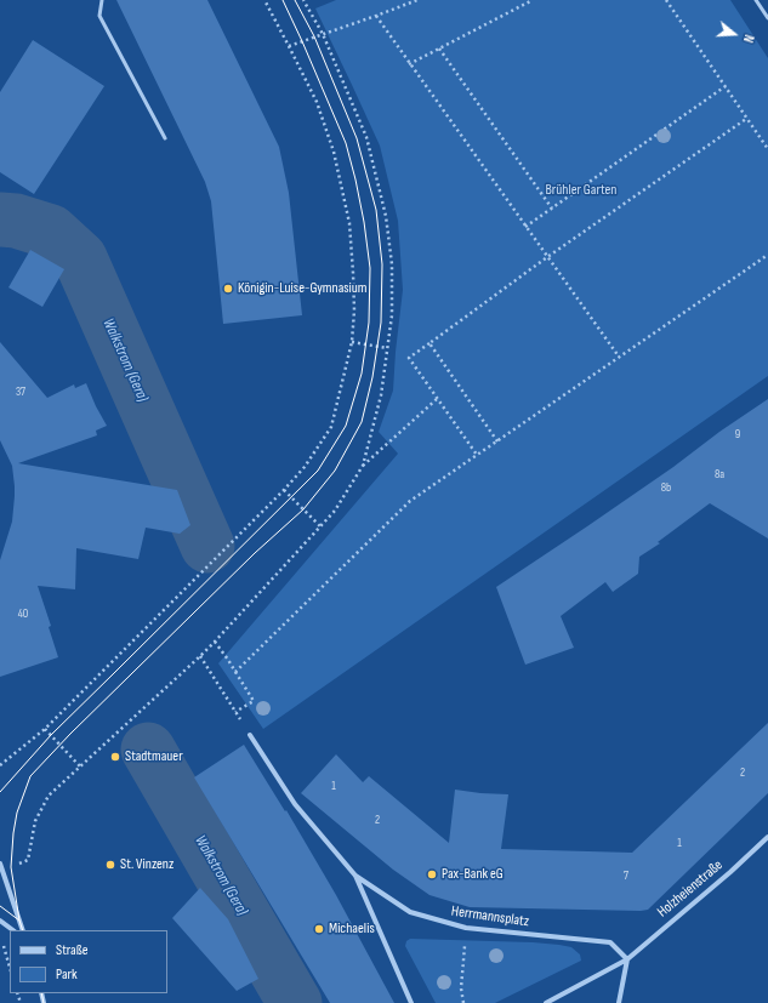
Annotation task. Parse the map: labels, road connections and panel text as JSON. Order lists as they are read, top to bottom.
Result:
{
  "streets": {
    "street": ["Holzheienstraße", "Herrmannsplatz"]
  },
  "crossings": [
    ["Holzheienstraße", "Herrmannsplatz"]
  ],
  "water": ["Walkstrom (Gera)"],
  "parks": ["Brühler Garten"],
  "places": [
    "Königin-Luise-Gymnasium",
    "Stadtmauer",
    "St. Vinzenz",
    "Pax-Bank eG",
    "Michaelis"
  ],
  "house_numbers": [
    "37",
    "9",
    "8a",
    "8b",
    "40",
    "2",
    "1",
    "2",
    "1",
    "7"
  ],
  "legend": ["Straße", "Park"],
  "north": "right"
}
